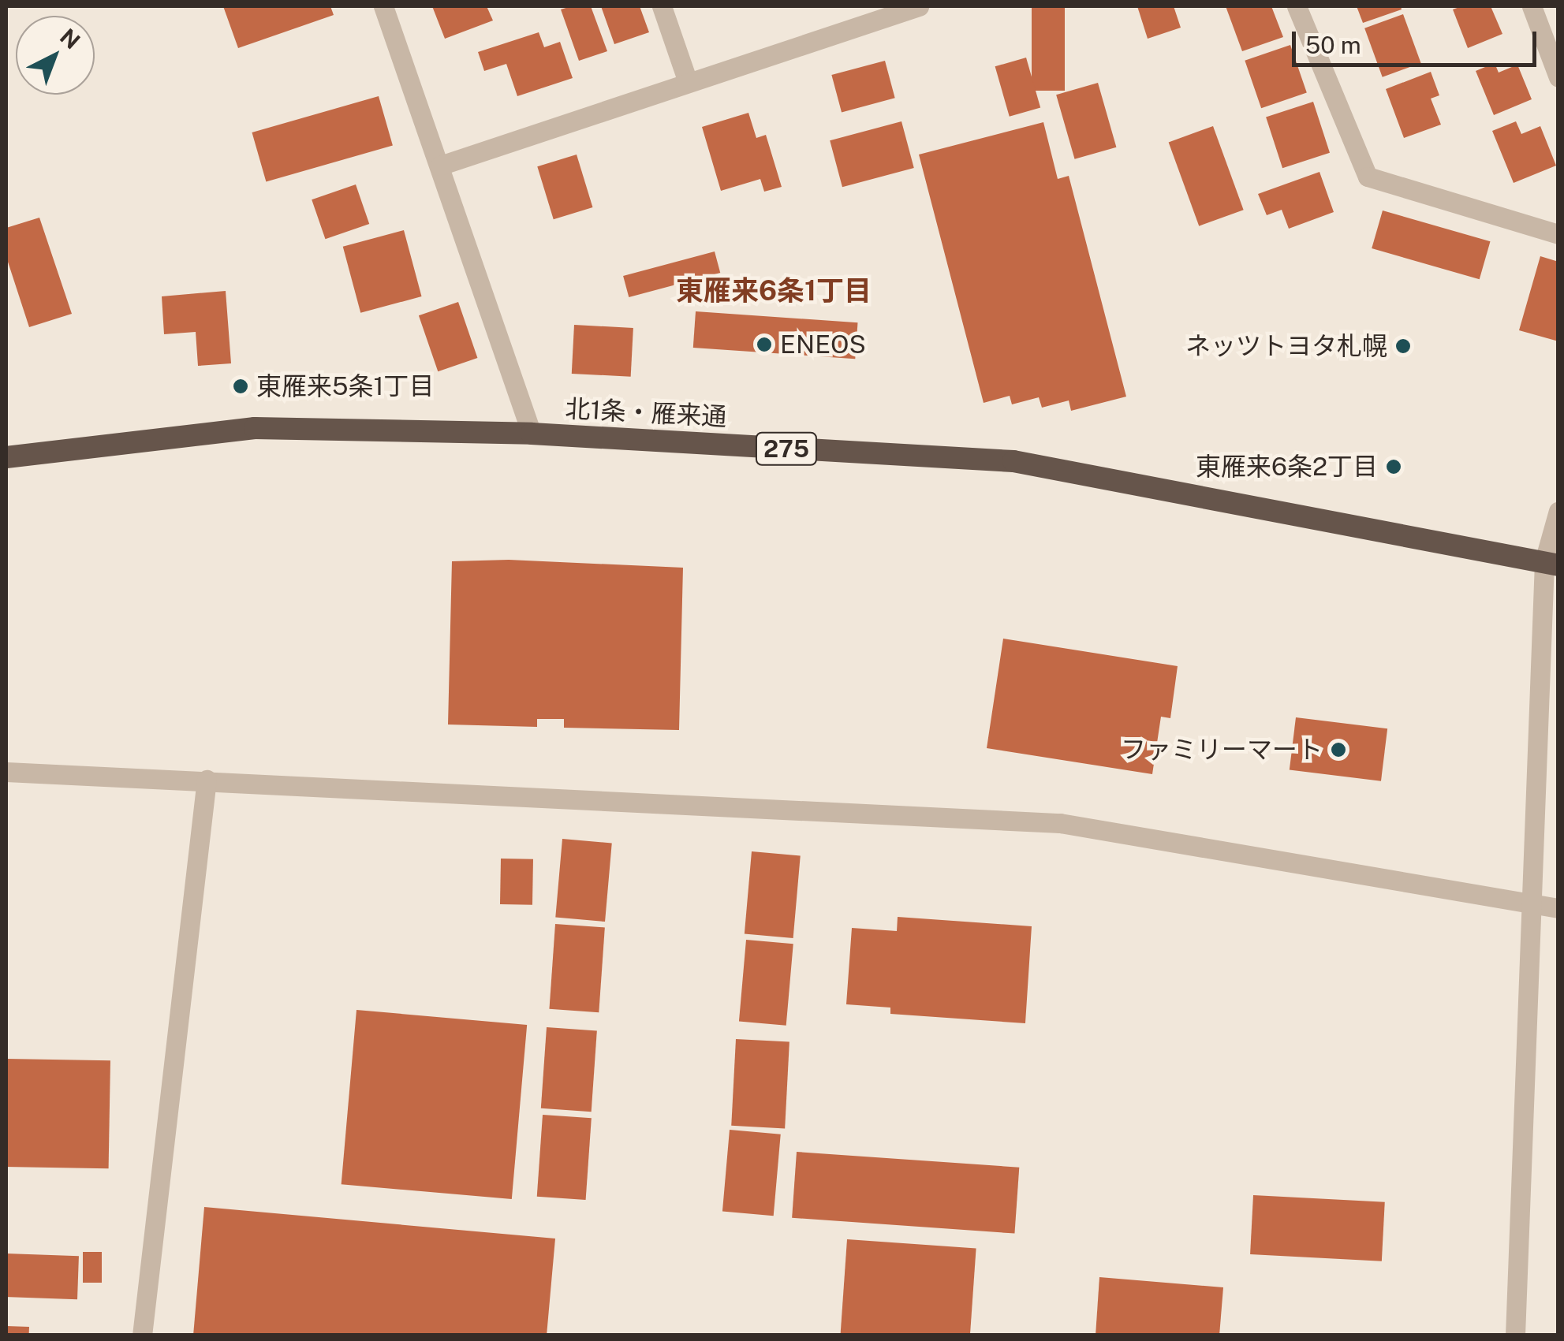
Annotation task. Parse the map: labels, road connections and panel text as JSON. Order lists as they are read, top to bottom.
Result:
{
  "streets": {
    "highway": ["北1条・雁来通", "275"]
  },
  "districts": ["東雁来6条1丁目"],
  "places": [
    "ENEOS",
    "ネッツトヨタ札幌",
    "東雁来5条1丁目",
    "東雁来6条2丁目",
    "ファミリーマート"
  ],
  "scale_bar": "50 m",
  "north": "top right"
}
